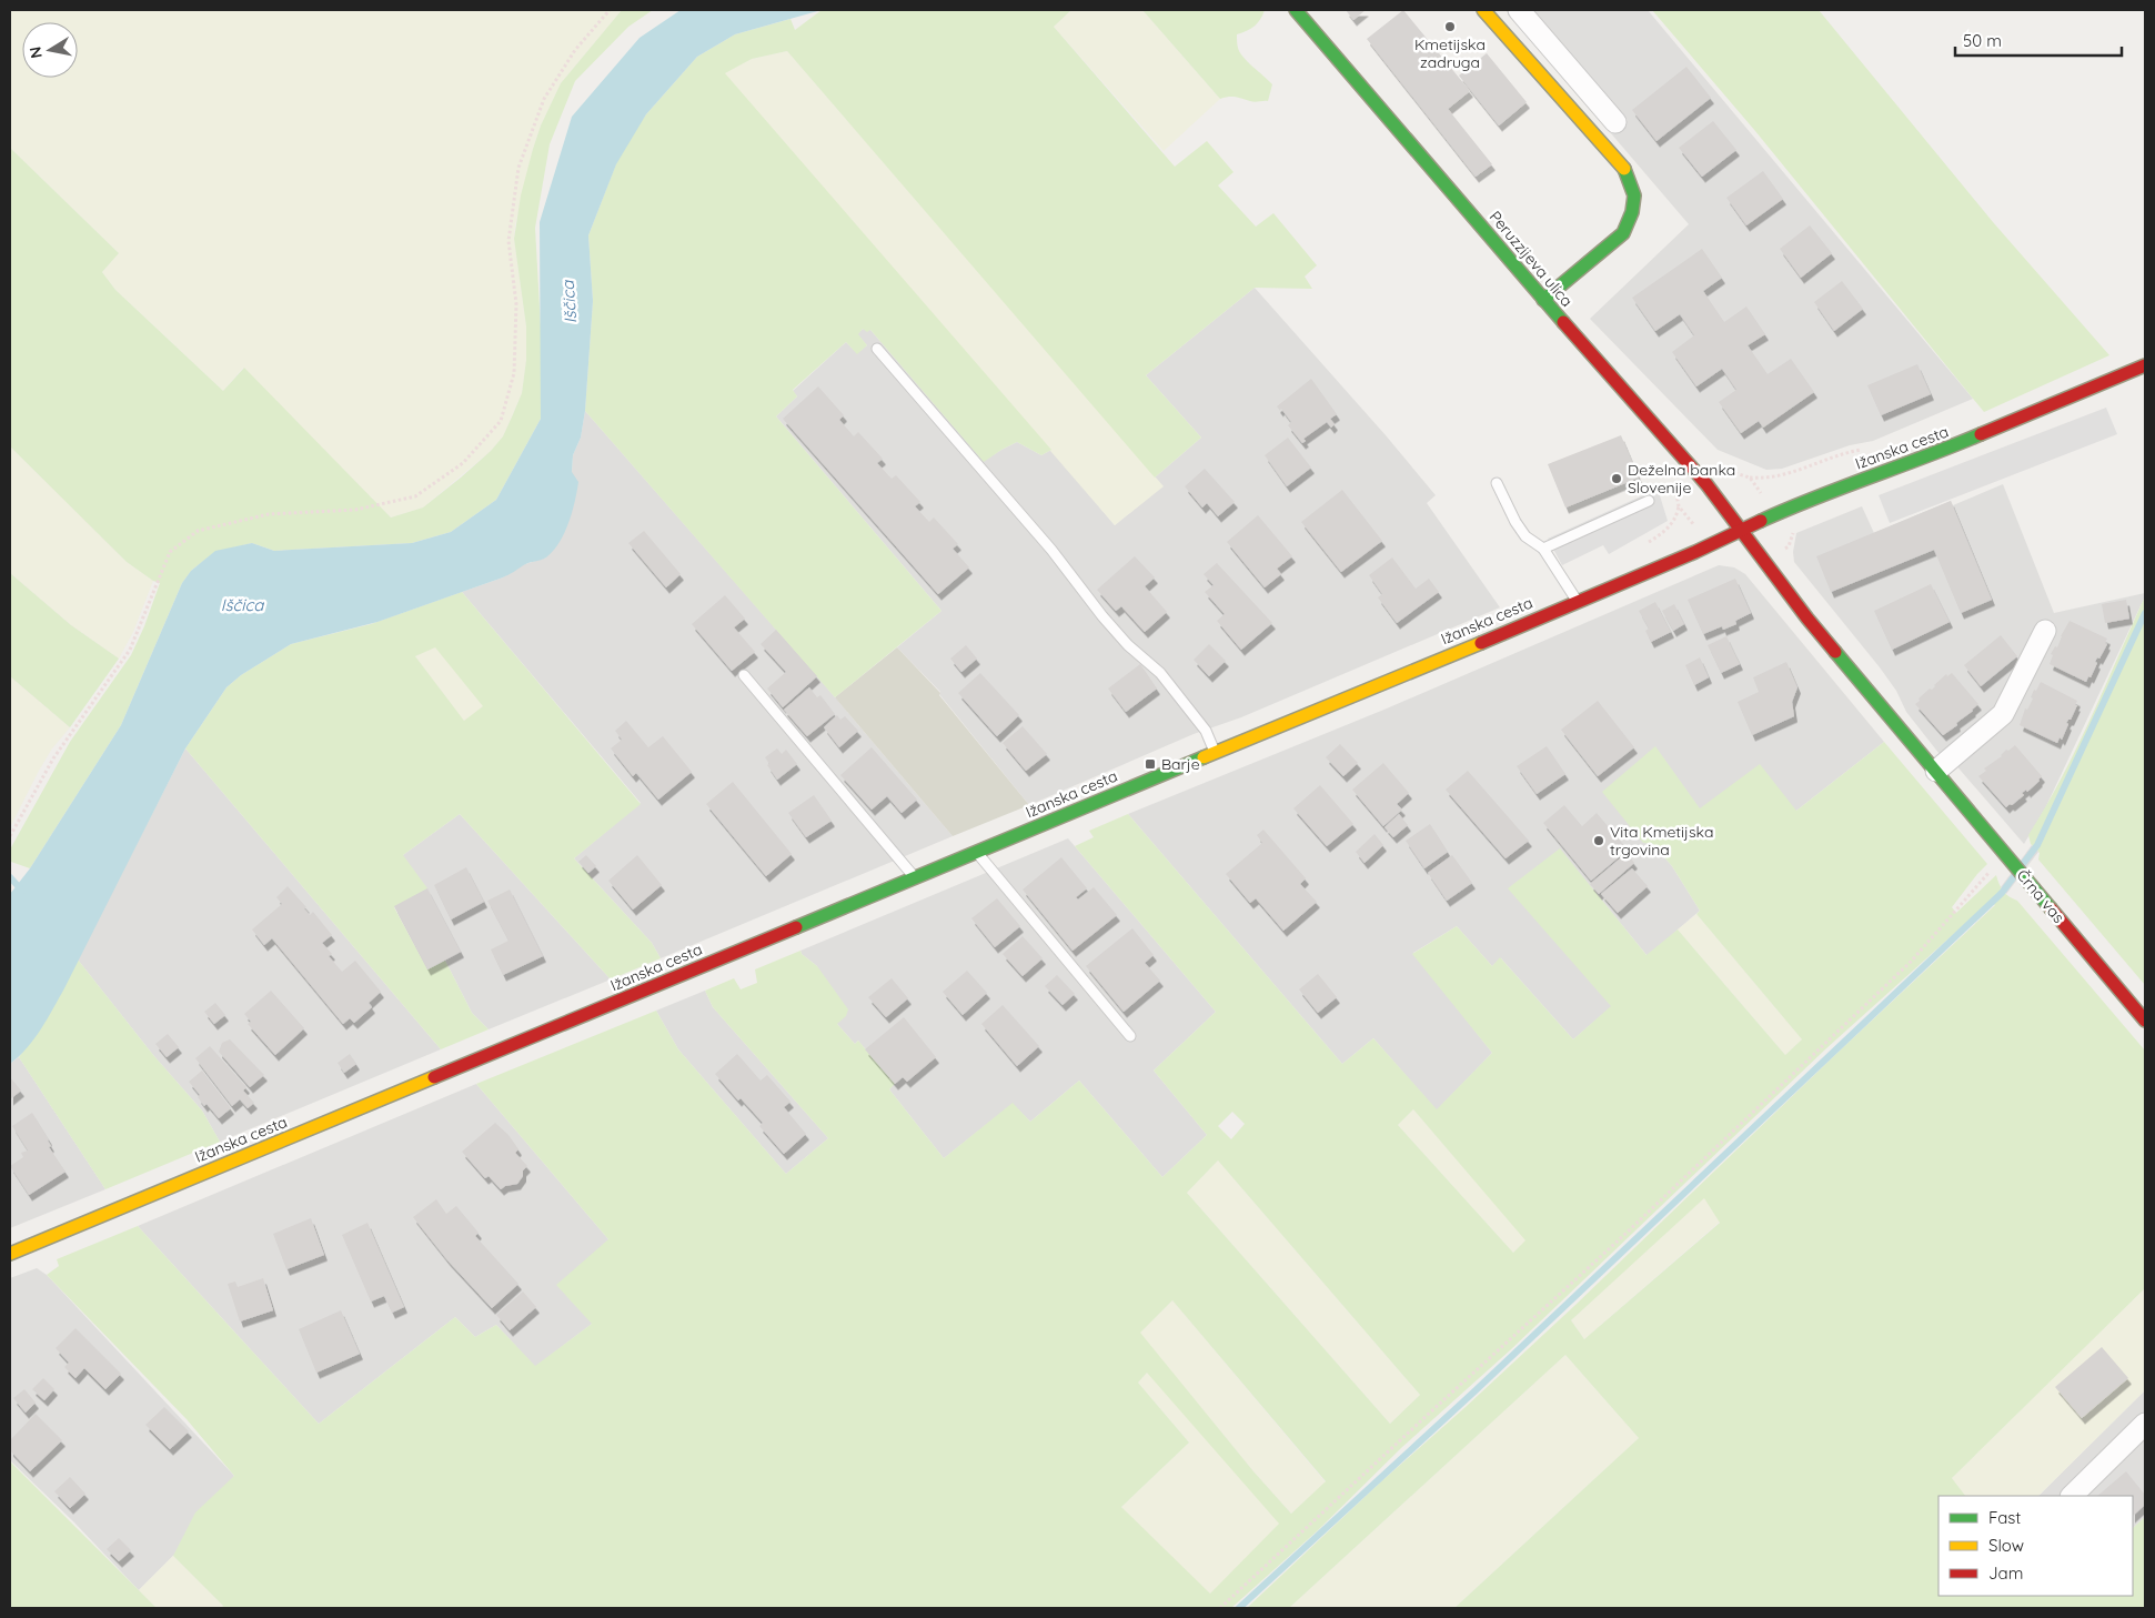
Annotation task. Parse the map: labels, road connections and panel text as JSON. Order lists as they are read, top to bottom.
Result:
{
  "streets": {
    "street": ["Peruzzijeva ulica", "Ižanska cesta", "Črna vas"]
  },
  "crossings": [
    ["Peruzzijeva ulica", "Ižanska cesta"],
    ["Peruzzijeva ulica", "Črna vas"],
    ["Ižanska cesta", "Črna vas"]
  ],
  "water": ["Iščica"],
  "places": {
    "other": ["Kmetijska zadruga", "Deželna banka Slovenije", "Vita Kmetijska trgovina"],
    "transit": ["Barje"]
  },
  "legend": ["Fast", "Slow", "Jam"],
  "scale_bar": "50 m",
  "north": "left"
}
